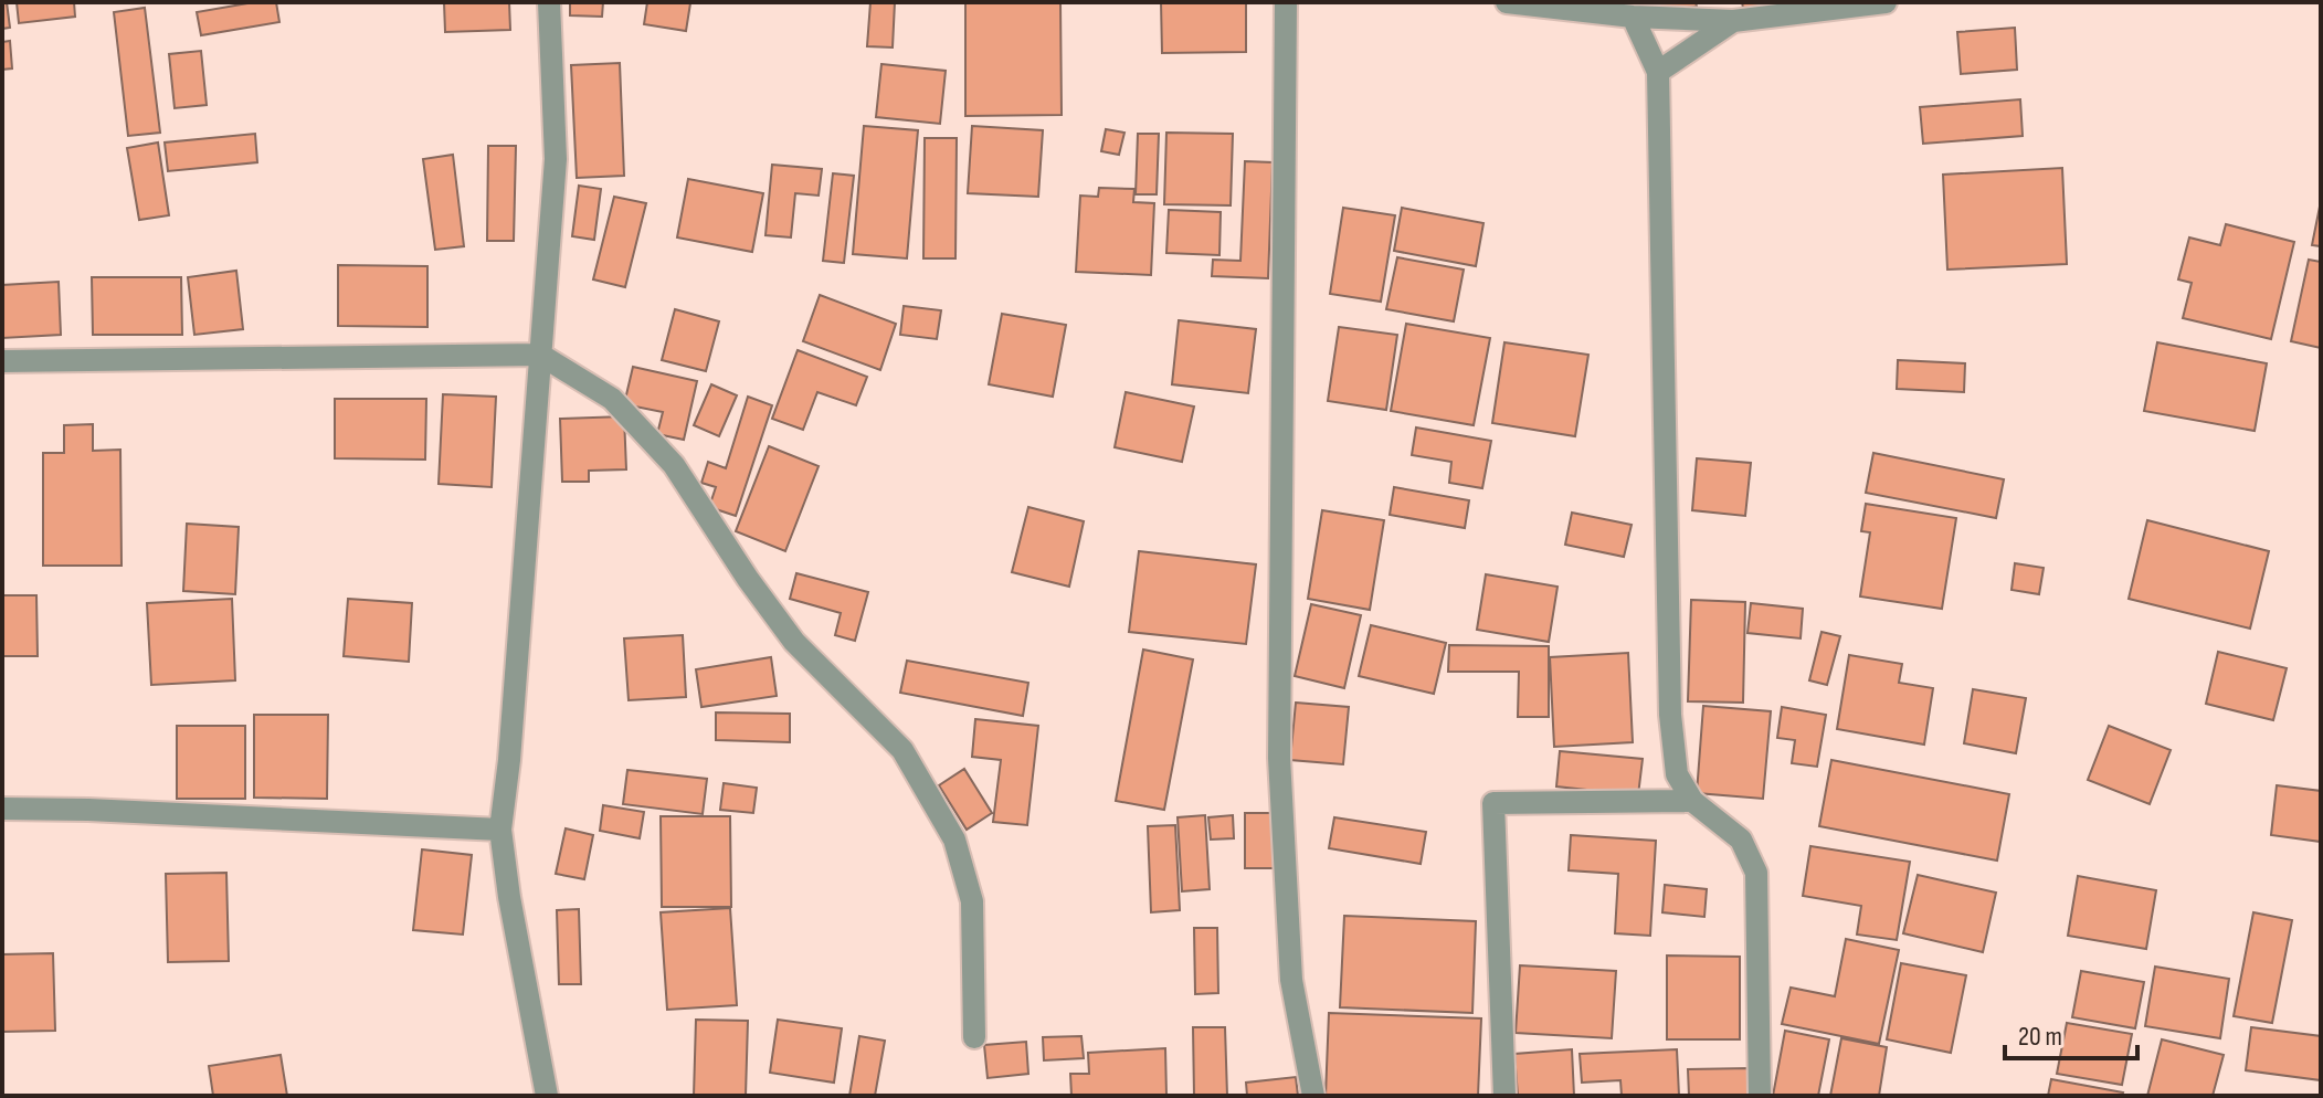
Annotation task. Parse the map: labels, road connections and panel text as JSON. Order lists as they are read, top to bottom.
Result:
{
  "scale_bar": "20 m"
}
